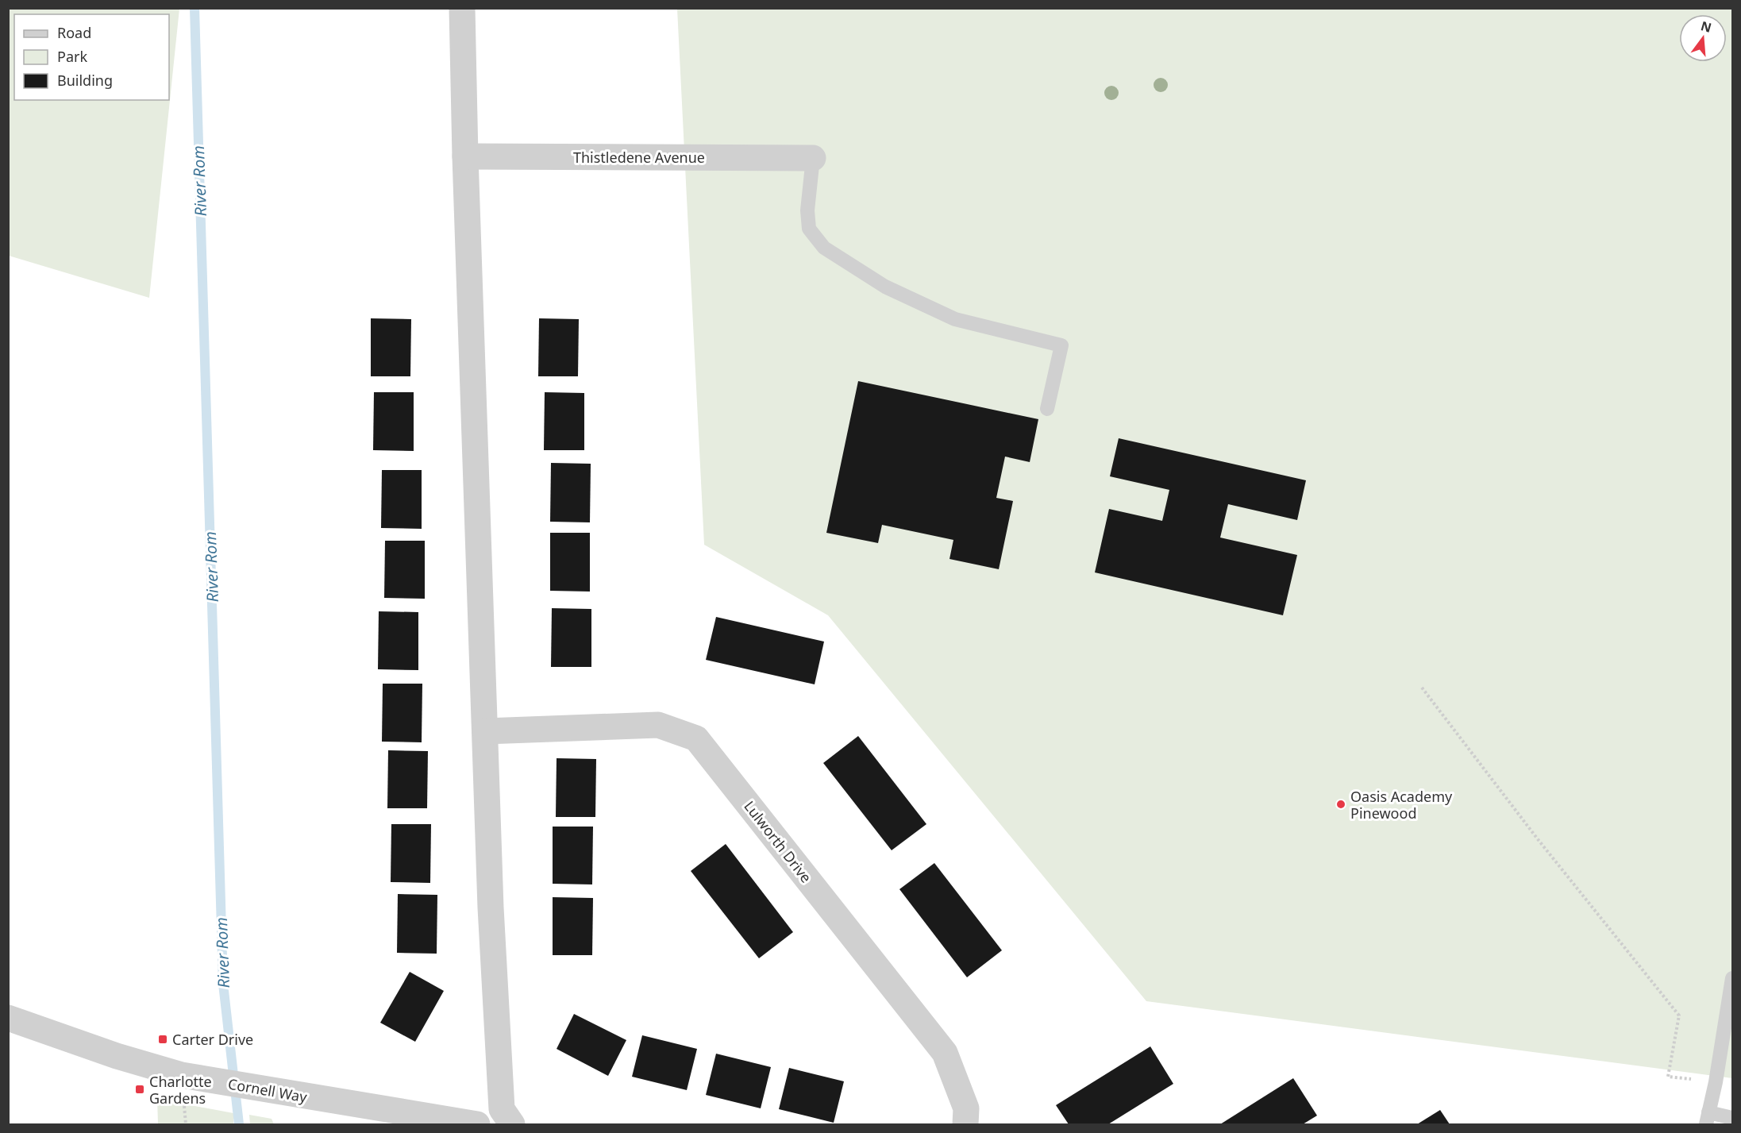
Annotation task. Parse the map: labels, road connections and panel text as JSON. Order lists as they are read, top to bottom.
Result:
{
  "streets": {
    "street": ["Thistledene Avenue", "Lulworth Drive", "Cornell Way"]
  },
  "water": ["River Rom"],
  "places": {
    "other": ["Oasis Academy Pinewood"],
    "transit": ["Carter Drive", "Charlotte Gardens"]
  },
  "legend": ["Road", "Park", "Building"],
  "north": "top"
}
